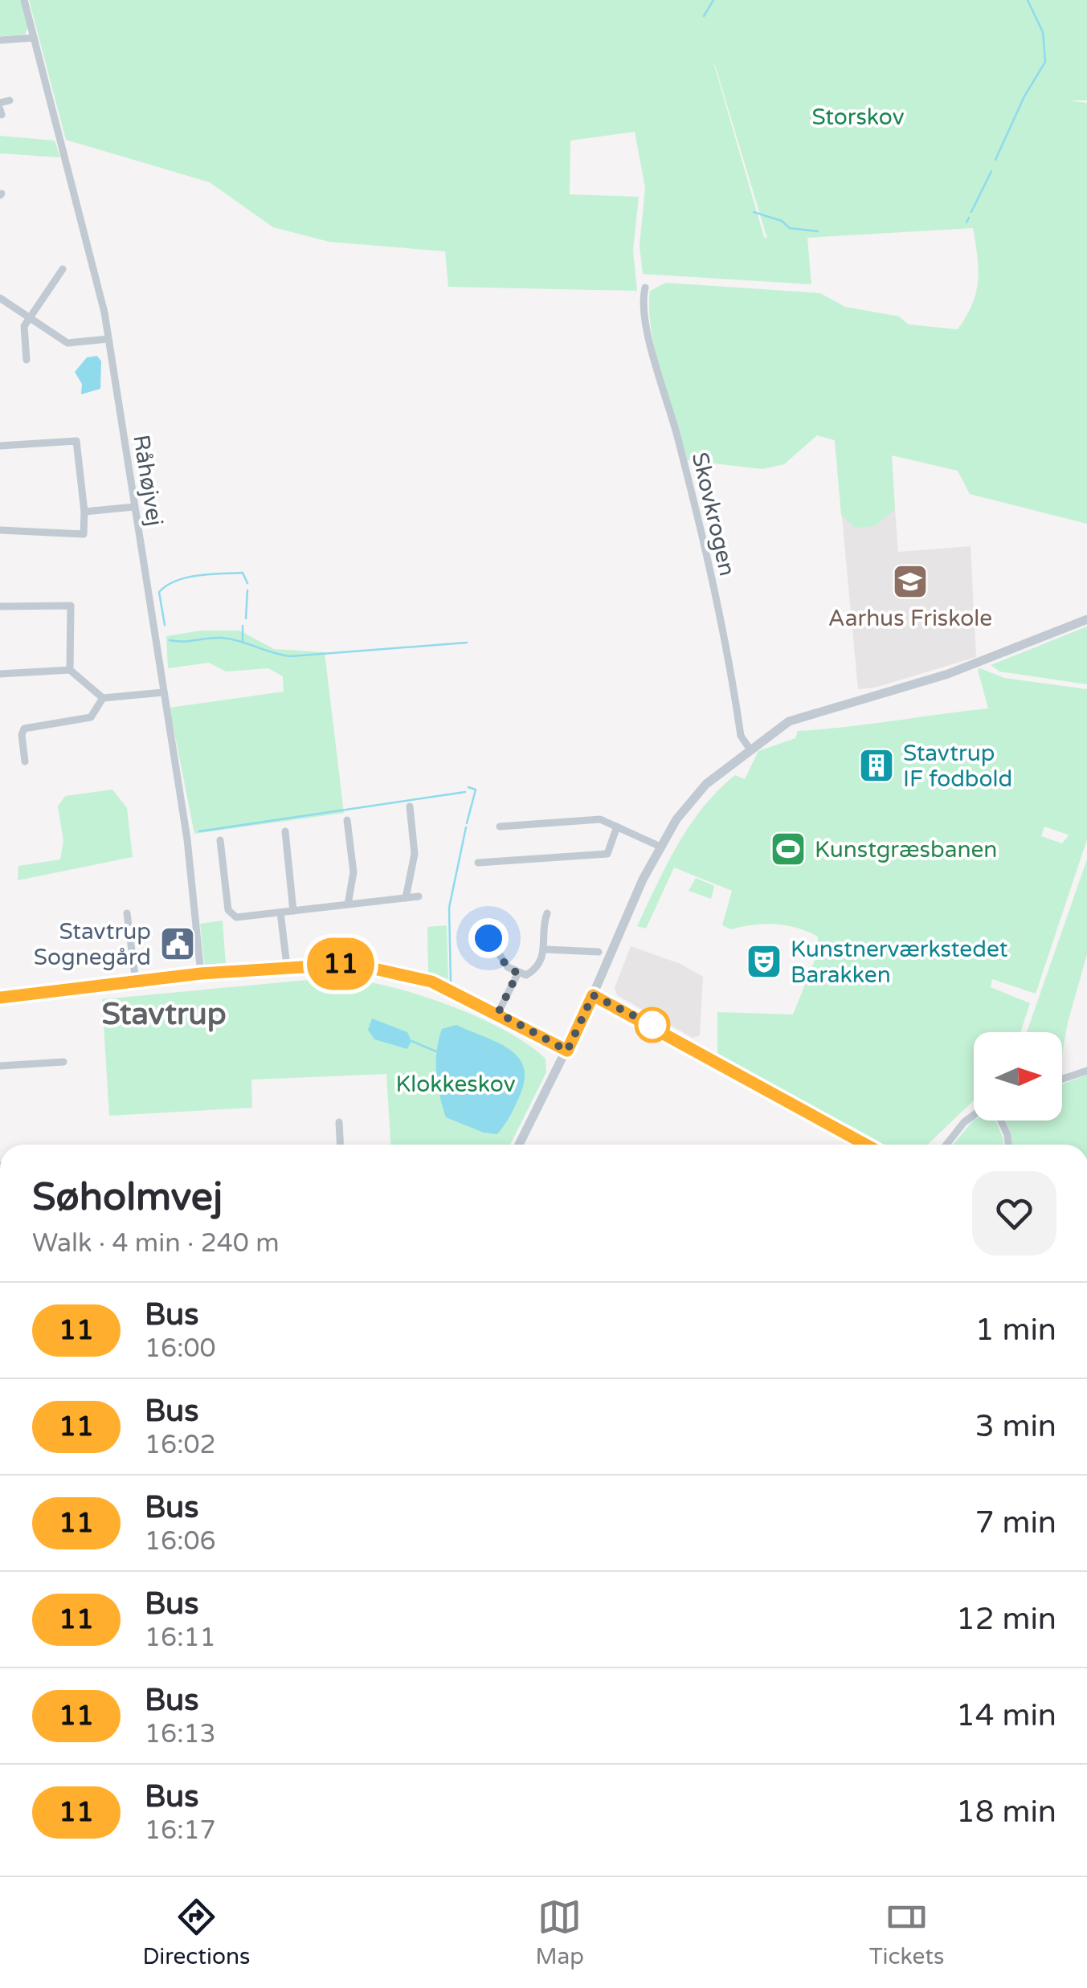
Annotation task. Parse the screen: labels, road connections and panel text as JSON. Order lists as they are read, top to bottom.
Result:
{
  "streets": {
    "street": ["Råhøjvej", "Skovkrogen"]
  },
  "districts": ["Stavtrup"],
  "parks": ["Storskov", "Klokkeskov"],
  "places": {
    "school or university": ["Aarhus Friskole"],
    "building": ["Stavtrup IF fodbold"],
    "sports": ["Kunstgræsbanen"],
    "public building": ["Stavtrup Sognegård"],
    "theatre": ["Kunstnerværkstedet Barakken"]
  },
  "lines": ["bus line 11"],
  "north": "right",
  "page": {
    "on_map": "11",
    "heading": ["Søholmvej", "Walk · 4 min · 240 m"],
    "list": [
      {
        "mark": "11",
        "name": "Bus",
        "note": "16:00",
        "value": "1 min"
      },
      {
        "mark": "11",
        "name": "Bus",
        "note": "16:02",
        "value": "3 min"
      },
      {
        "mark": "11",
        "name": "Bus",
        "note": "16:06",
        "value": "7 min"
      },
      {
        "mark": "11",
        "name": "Bus",
        "note": "16:11",
        "value": "12 min"
      },
      {
        "mark": "11",
        "name": "Bus",
        "note": "16:13",
        "value": "14 min"
      },
      {
        "mark": "11",
        "name": "Bus",
        "note": "16:17",
        "value": "18 min"
      }
    ],
    "tabs": ["Directions", "Map", "Tickets"]
  }
}
